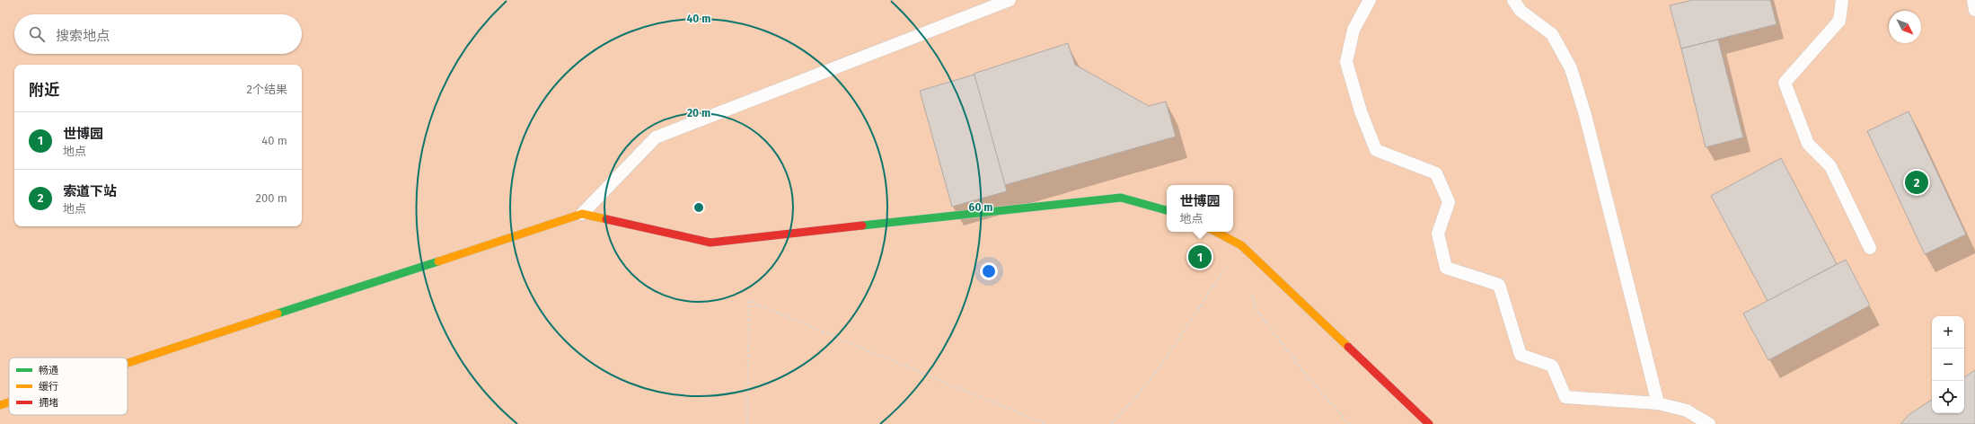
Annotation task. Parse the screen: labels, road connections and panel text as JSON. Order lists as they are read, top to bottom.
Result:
{
  "legend": ["畅通", "缓行", "拥堵"],
  "north": "bottom right",
  "page": {
    "search": "搜索地点",
    "heading": ["附近", "2个结果"],
    "list": [
      {
        "mark": "1",
        "name": "世博园",
        "note": "地点",
        "value": "40 m"
      },
      {
        "mark": "2",
        "name": "索道下站",
        "note": "地点",
        "value": "200 m"
      }
    ],
    "pins": ["2", "1"],
    "popup": ["世博园", "地点"],
    "map_buttons": ["+", "−"]
  },
  "rings": ["40 m", "20 m", "60 m"]
}
